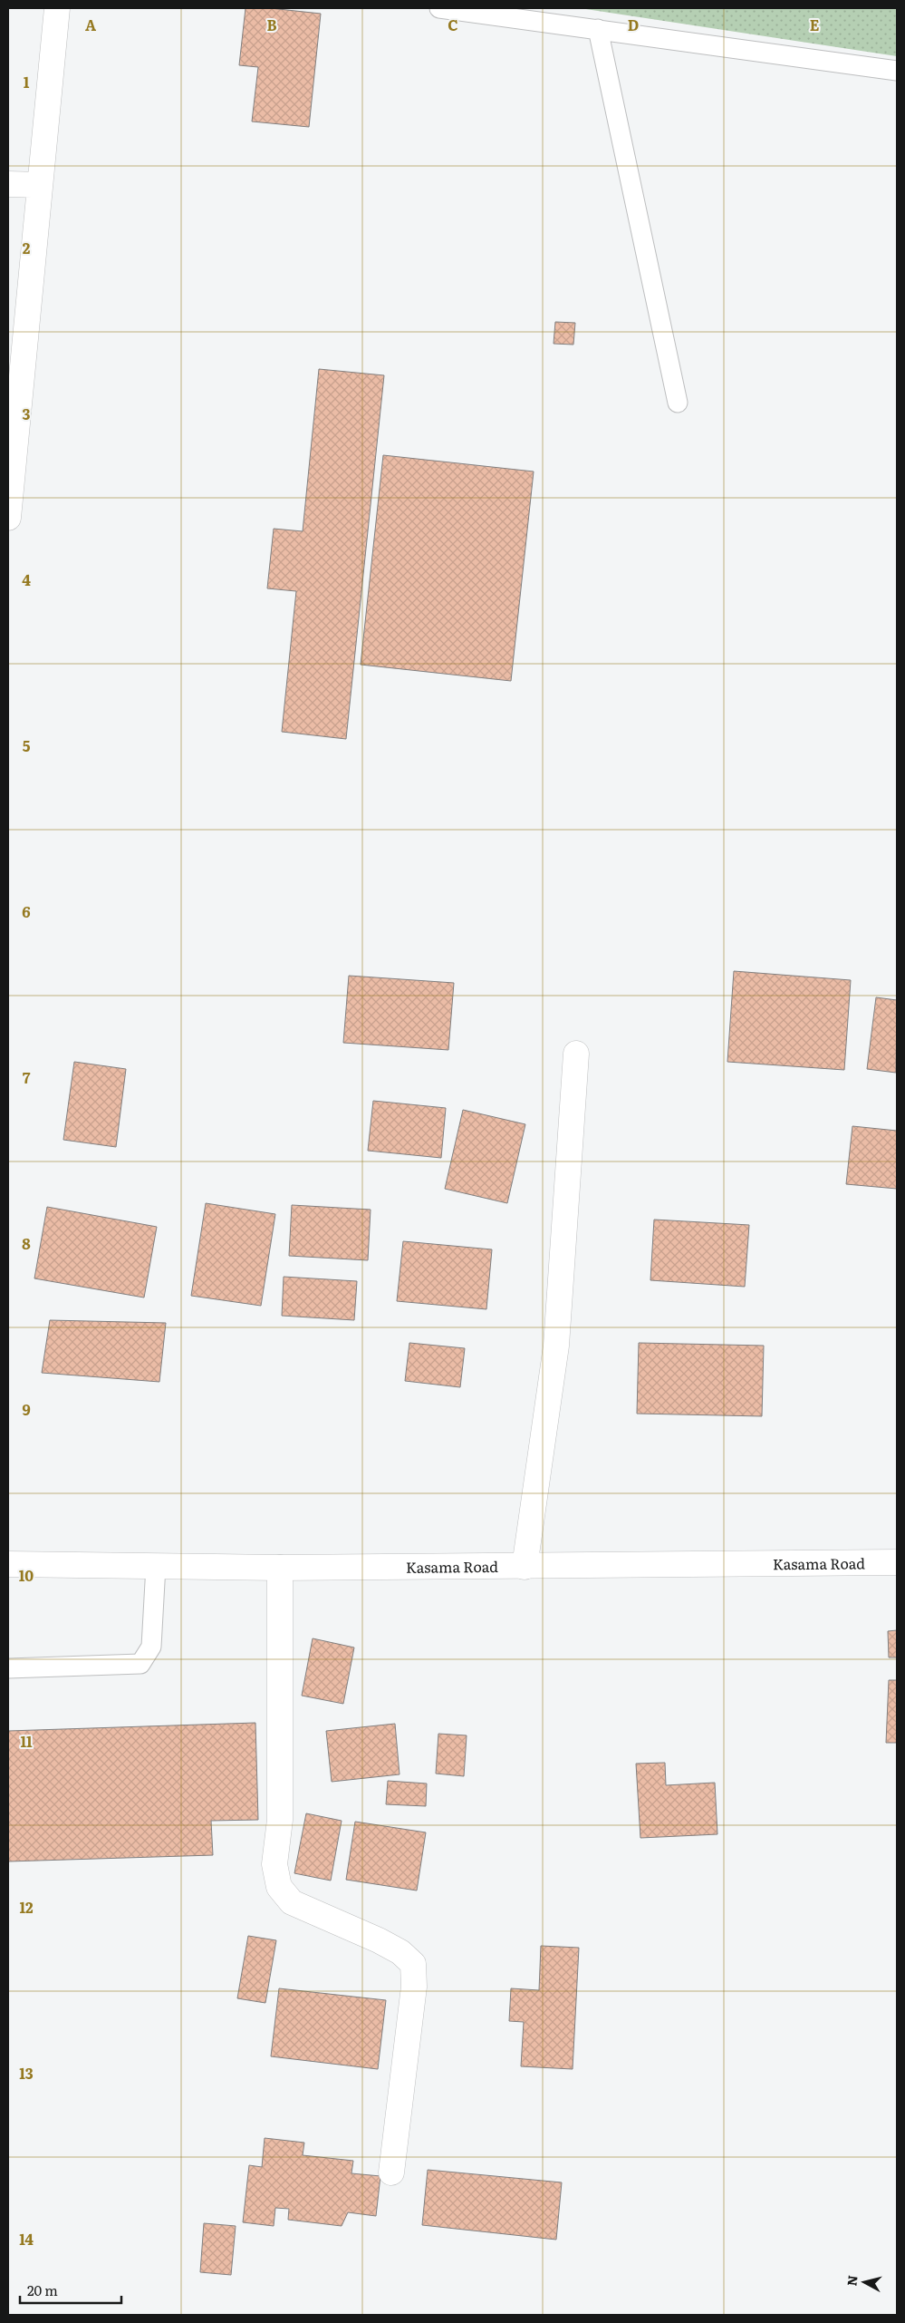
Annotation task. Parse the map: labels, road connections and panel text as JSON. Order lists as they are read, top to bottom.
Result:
{
  "streets": {
    "street": ["Kasama Road"]
  },
  "scale_bar": "20 m",
  "north": "left",
  "grid": {
    "columns": [
      "A",
      "B",
      "C",
      "D",
      "E"
    ],
    "rows": [
      "1",
      "2",
      "3",
      "4",
      "5",
      "6",
      "7",
      "8",
      "9",
      "10",
      "11",
      "12",
      "13",
      "14"
    ]
  }
}
